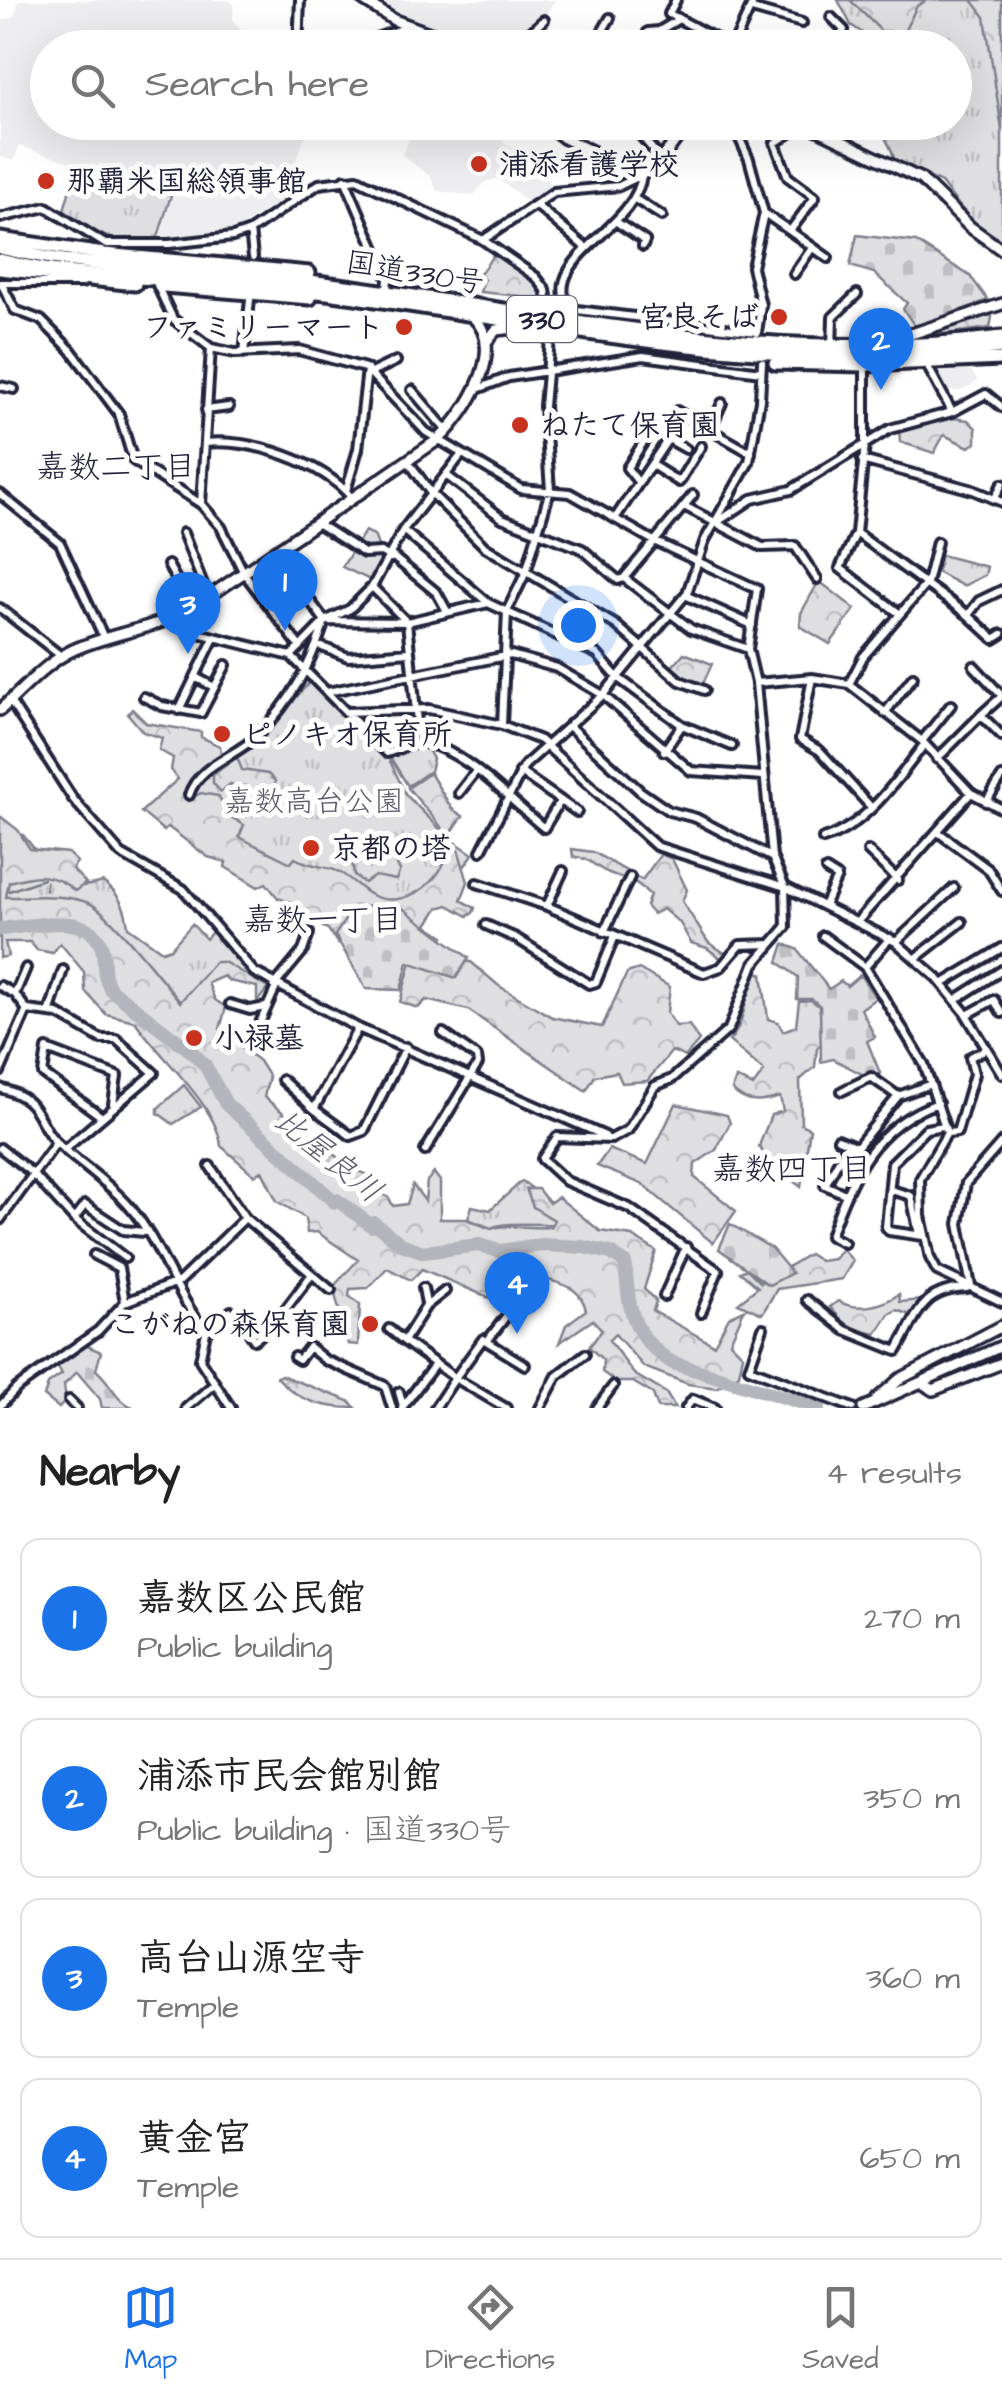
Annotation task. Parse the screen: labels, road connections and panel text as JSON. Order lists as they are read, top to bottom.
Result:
{
  "streets": {
    "highway": ["国道330号", "330"]
  },
  "districts": ["嘉数二丁目", "嘉数一丁目", "嘉数四丁目"],
  "water": ["比屋良川"],
  "parks": ["嘉数高台公園"],
  "places": [
    "浦添看護学校",
    "那覇米国総領事館",
    "宮良そば",
    "ファミリーマート",
    "ねたて保育園",
    "ピノキオ保育所",
    "京都の塔",
    "小禄墓",
    "こがねの森保育園"
  ],
  "page": {
    "search": "Search here",
    "pins": [
      "2",
      "1",
      "3",
      "4"
    ],
    "heading": ["Nearby", "4 results"],
    "list": [
      {
        "mark": "1",
        "name": "嘉数区公民館",
        "note": "Public building",
        "value": "270 m"
      },
      {
        "mark": "2",
        "name": "浦添市民会館別館",
        "note": "Public building · 国道330号",
        "value": "350 m"
      },
      {
        "mark": "3",
        "name": "高台山源空寺",
        "note": "Temple",
        "value": "360 m"
      },
      {
        "mark": "4",
        "name": "黄金宮",
        "note": "Temple",
        "value": "650 m"
      }
    ],
    "nav": ["Map", "Directions", "Saved"]
  }
}
